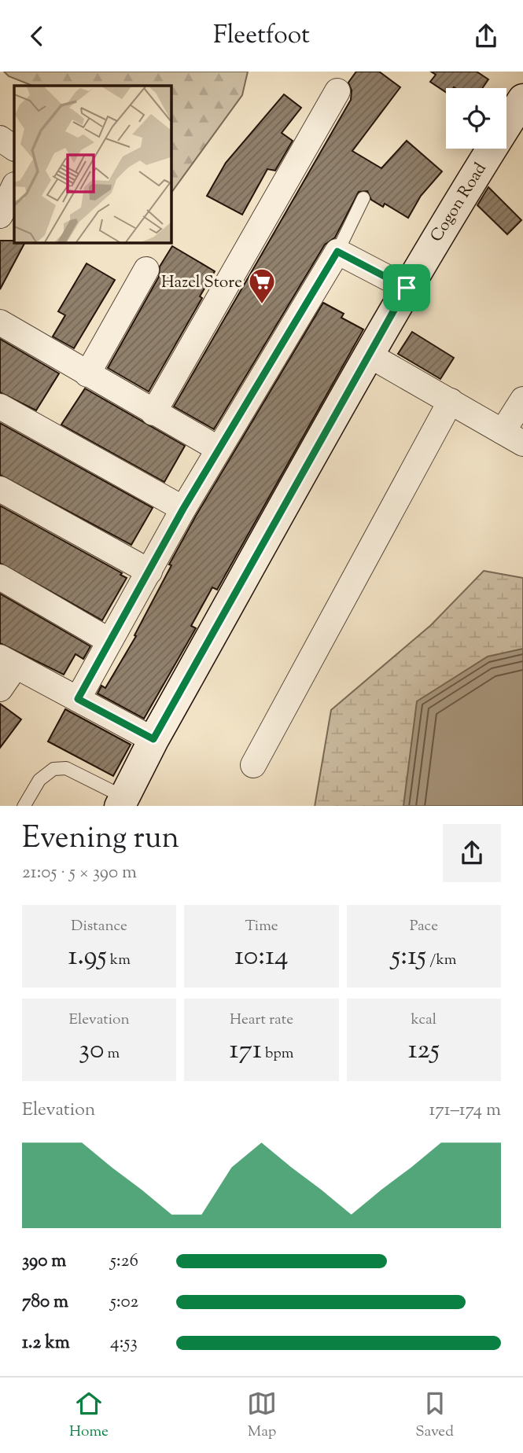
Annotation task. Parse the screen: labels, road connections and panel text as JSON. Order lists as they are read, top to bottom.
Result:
{
  "streets": {
    "street": ["Cogon Road"]
  },
  "places": {
    "supermarket": ["Hazel Store"]
  },
  "page": {
    "header": "Fleetfoot",
    "heading": ["Evening run", "21:05 · 5 × 390 m"],
    "stats": [
      ["Distance", "1.95 km"],
      ["Time", "10:14"],
      ["Pace", "5:15 /km"],
      ["Elevation", "30 m"],
      ["Heart rate", "171 bpm"],
      ["kcal", "125"]
    ],
    "chart": ["Elevation", "171–174 m"],
    "list": [
      {
        "name": "390 m",
        "note": "5:26"
      },
      {
        "name": "780 m",
        "note": "5:02"
      },
      {
        "name": "1.2 km",
        "note": "4:53"
      }
    ],
    "tabs": ["Home", "Map", "Saved"]
  }
}
